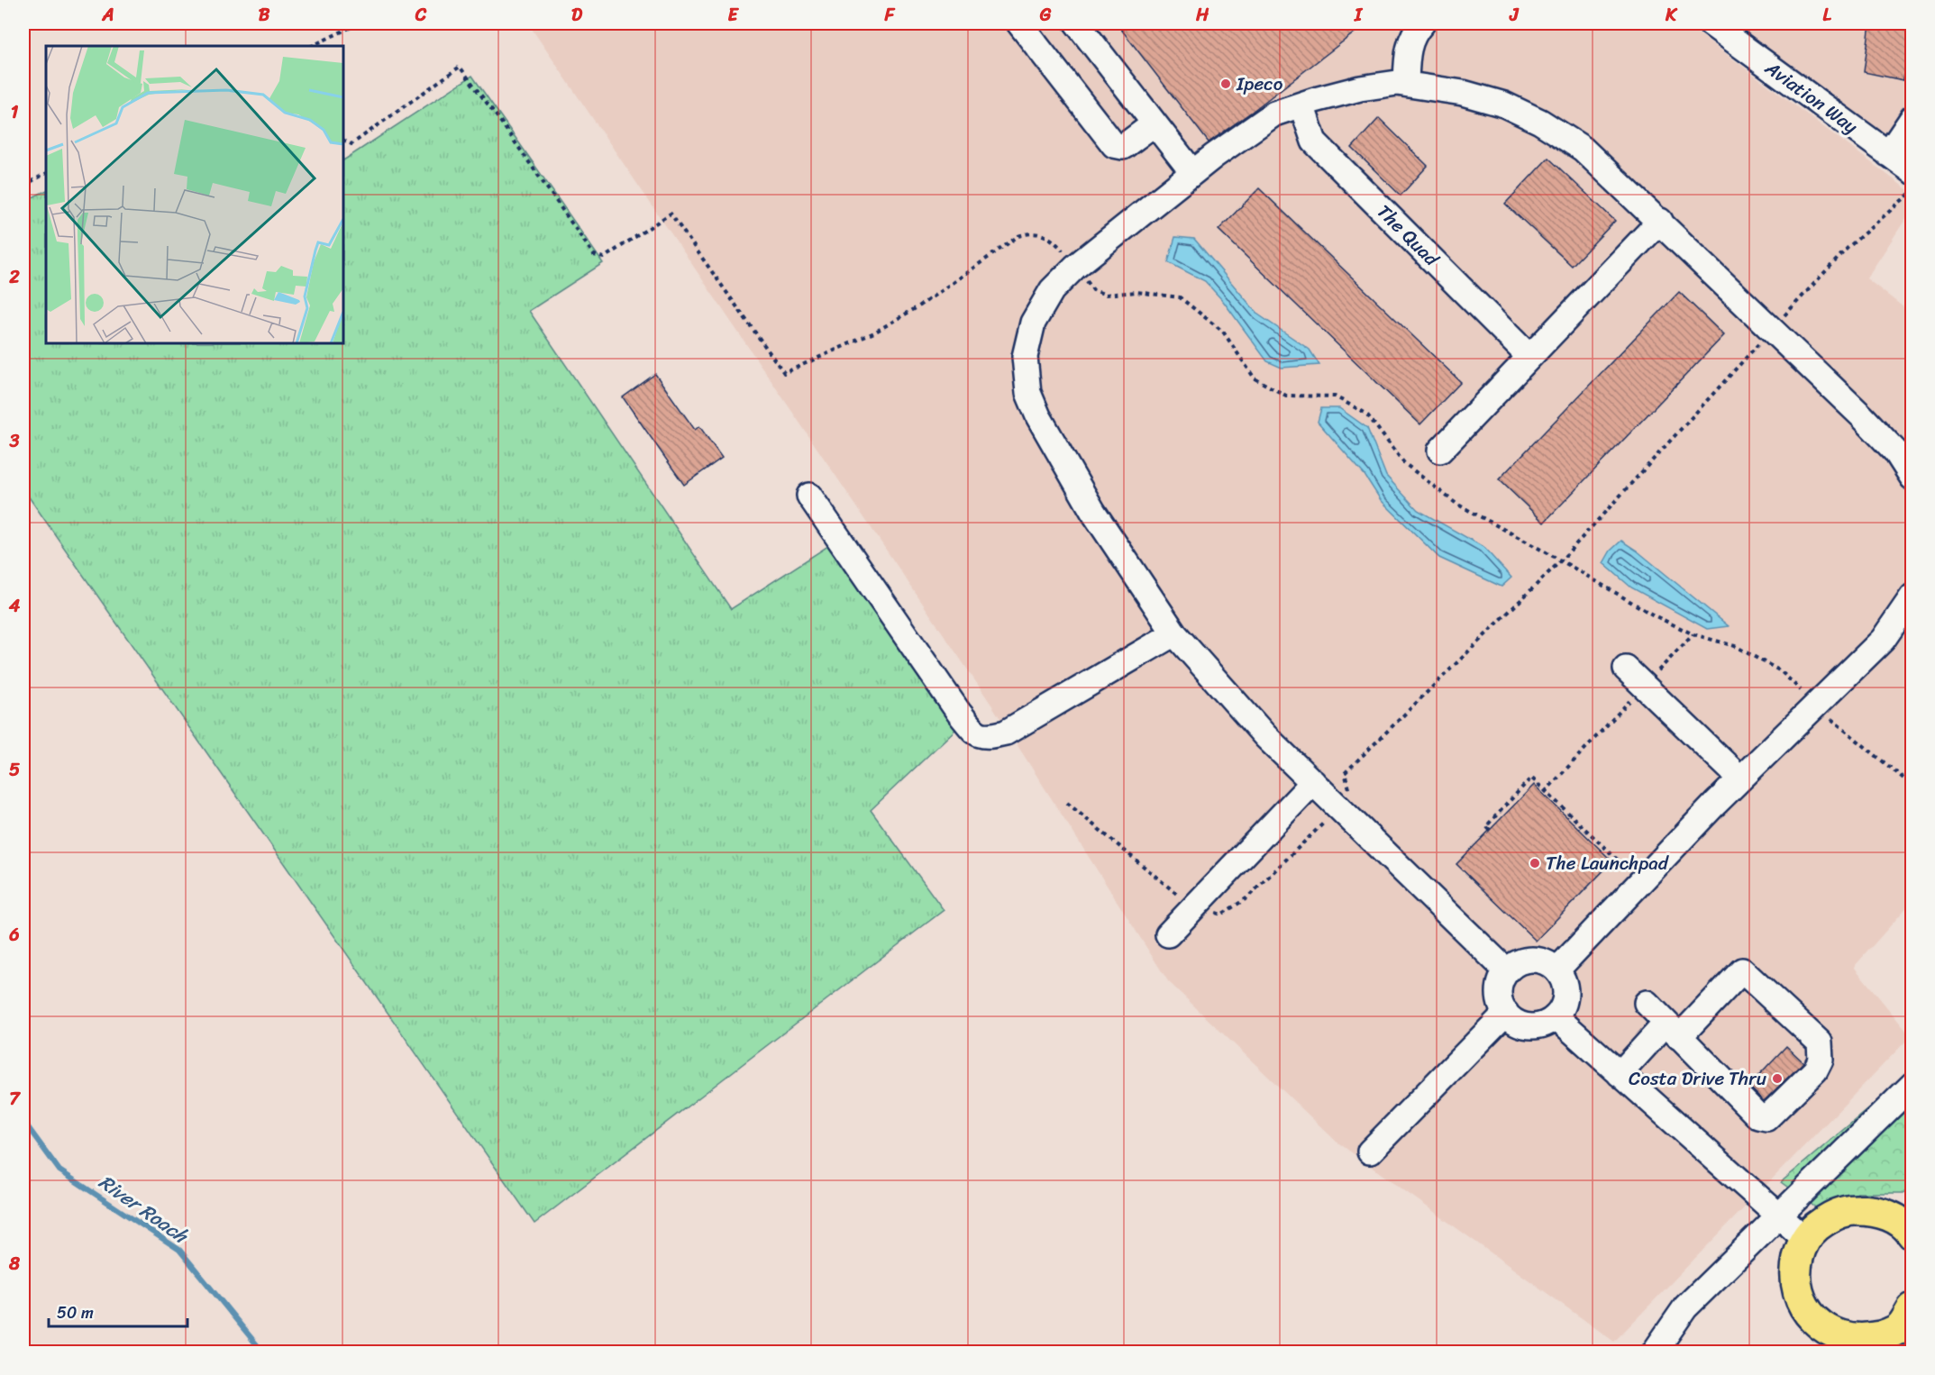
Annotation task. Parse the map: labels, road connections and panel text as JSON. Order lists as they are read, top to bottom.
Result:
{
  "streets": {
    "street": ["Aviation Way", "The Quad"]
  },
  "water": ["River Roach"],
  "places": ["Ipeco", "The Launchpad", "Costa Drive Thru"],
  "scale_bar": "50 m",
  "grid": {
    "columns": [
      "A",
      "B",
      "C",
      "D",
      "E",
      "F",
      "G",
      "H",
      "I",
      "J",
      "K",
      "L"
    ],
    "rows": [
      "1",
      "2",
      "3",
      "4",
      "5",
      "6",
      "7",
      "8"
    ]
  }
}
